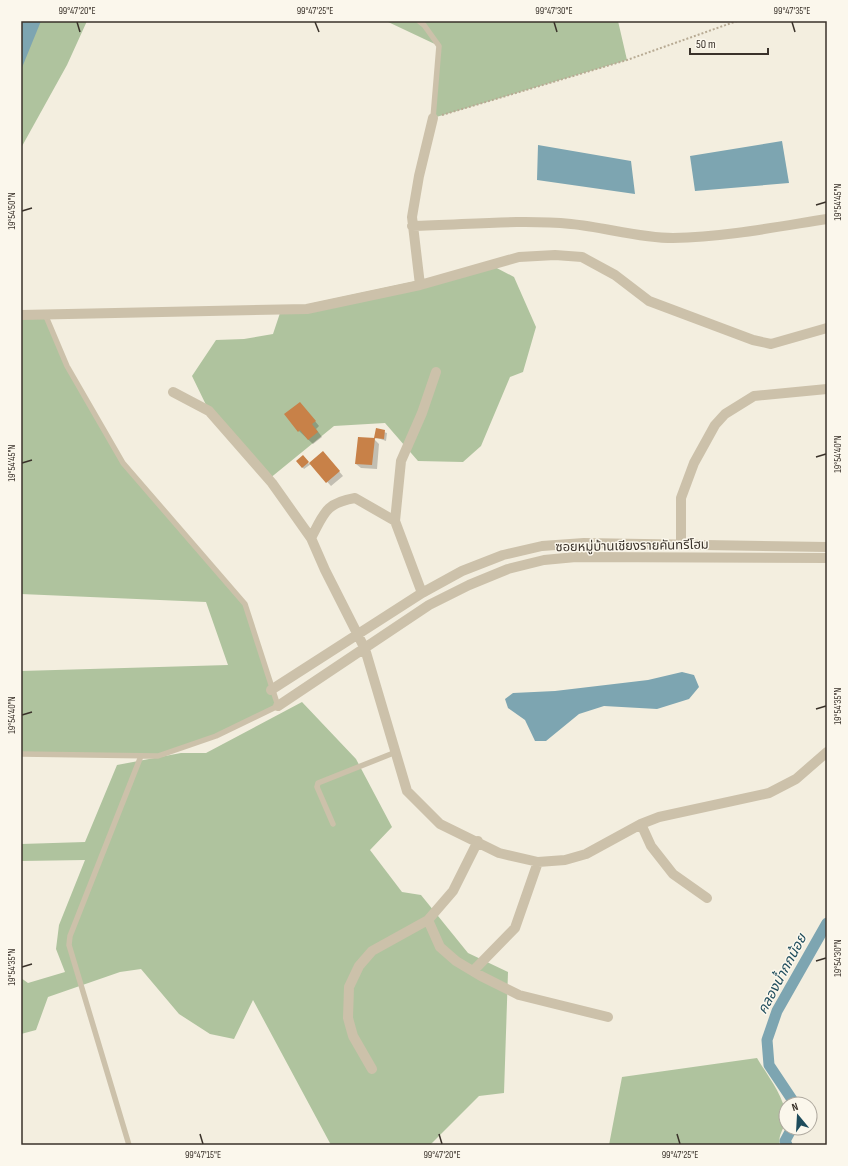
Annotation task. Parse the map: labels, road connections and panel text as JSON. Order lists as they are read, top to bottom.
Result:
{
  "streets": {
    "street": ["ซอยหมู่บ้านเชียงรายคันทรีโฮม"]
  },
  "water": ["คลองน้ำกกน้อย"],
  "scale_bar": "50 m",
  "north": "top",
  "coordinates": [
    "99°47'20\"E",
    "99°47'25\"E",
    "99°47'30\"E",
    "99°47'35\"E",
    "19°54'45\"N",
    "19°54'50\"N",
    "19°54'40\"N",
    "19°54'35\"N",
    "19°54'30\"N",
    "99°47'15\"E"
  ]
}
